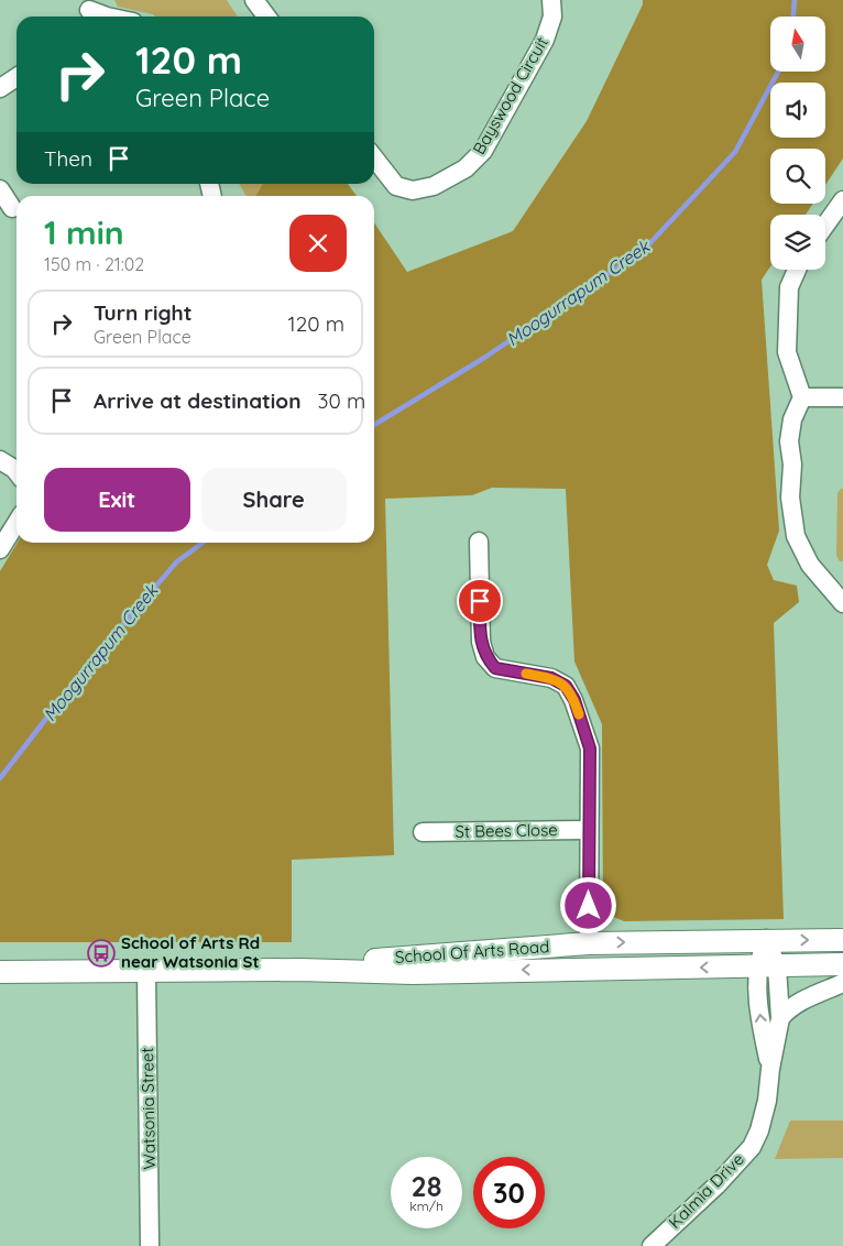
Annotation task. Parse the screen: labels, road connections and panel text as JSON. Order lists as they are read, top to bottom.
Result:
{
  "streets": {
    "street": [
      "Bayswood Circuit",
      "St Bees Close",
      "School Of Arts Road",
      "Watsonia Street",
      "Kalmia Drive"
    ]
  },
  "crossings": [
    ["School Of Arts Road", "Watsonia Street"],
    ["School Of Arts Road", "Kalmia Drive"]
  ],
  "water": ["Moogurrapum Creek"],
  "places": {
    "bus stop": ["School of Arts Rd near Watsonia St"]
  },
  "north": "top",
  "page": {
    "turn": ["120 m", "Green Place"],
    "then": "Then",
    "heading": ["1 min", "150 m · 21:02"],
    "list": [
      {
        "name": "Turn right",
        "note": "Green Place",
        "value": "120 m"
      },
      {
        "name": "Arrive at destination",
        "value": "30 m"
      }
    ],
    "buttons": ["Exit", "Share"],
    "speed": "28 km/h",
    "limit": "30"
  }
}
